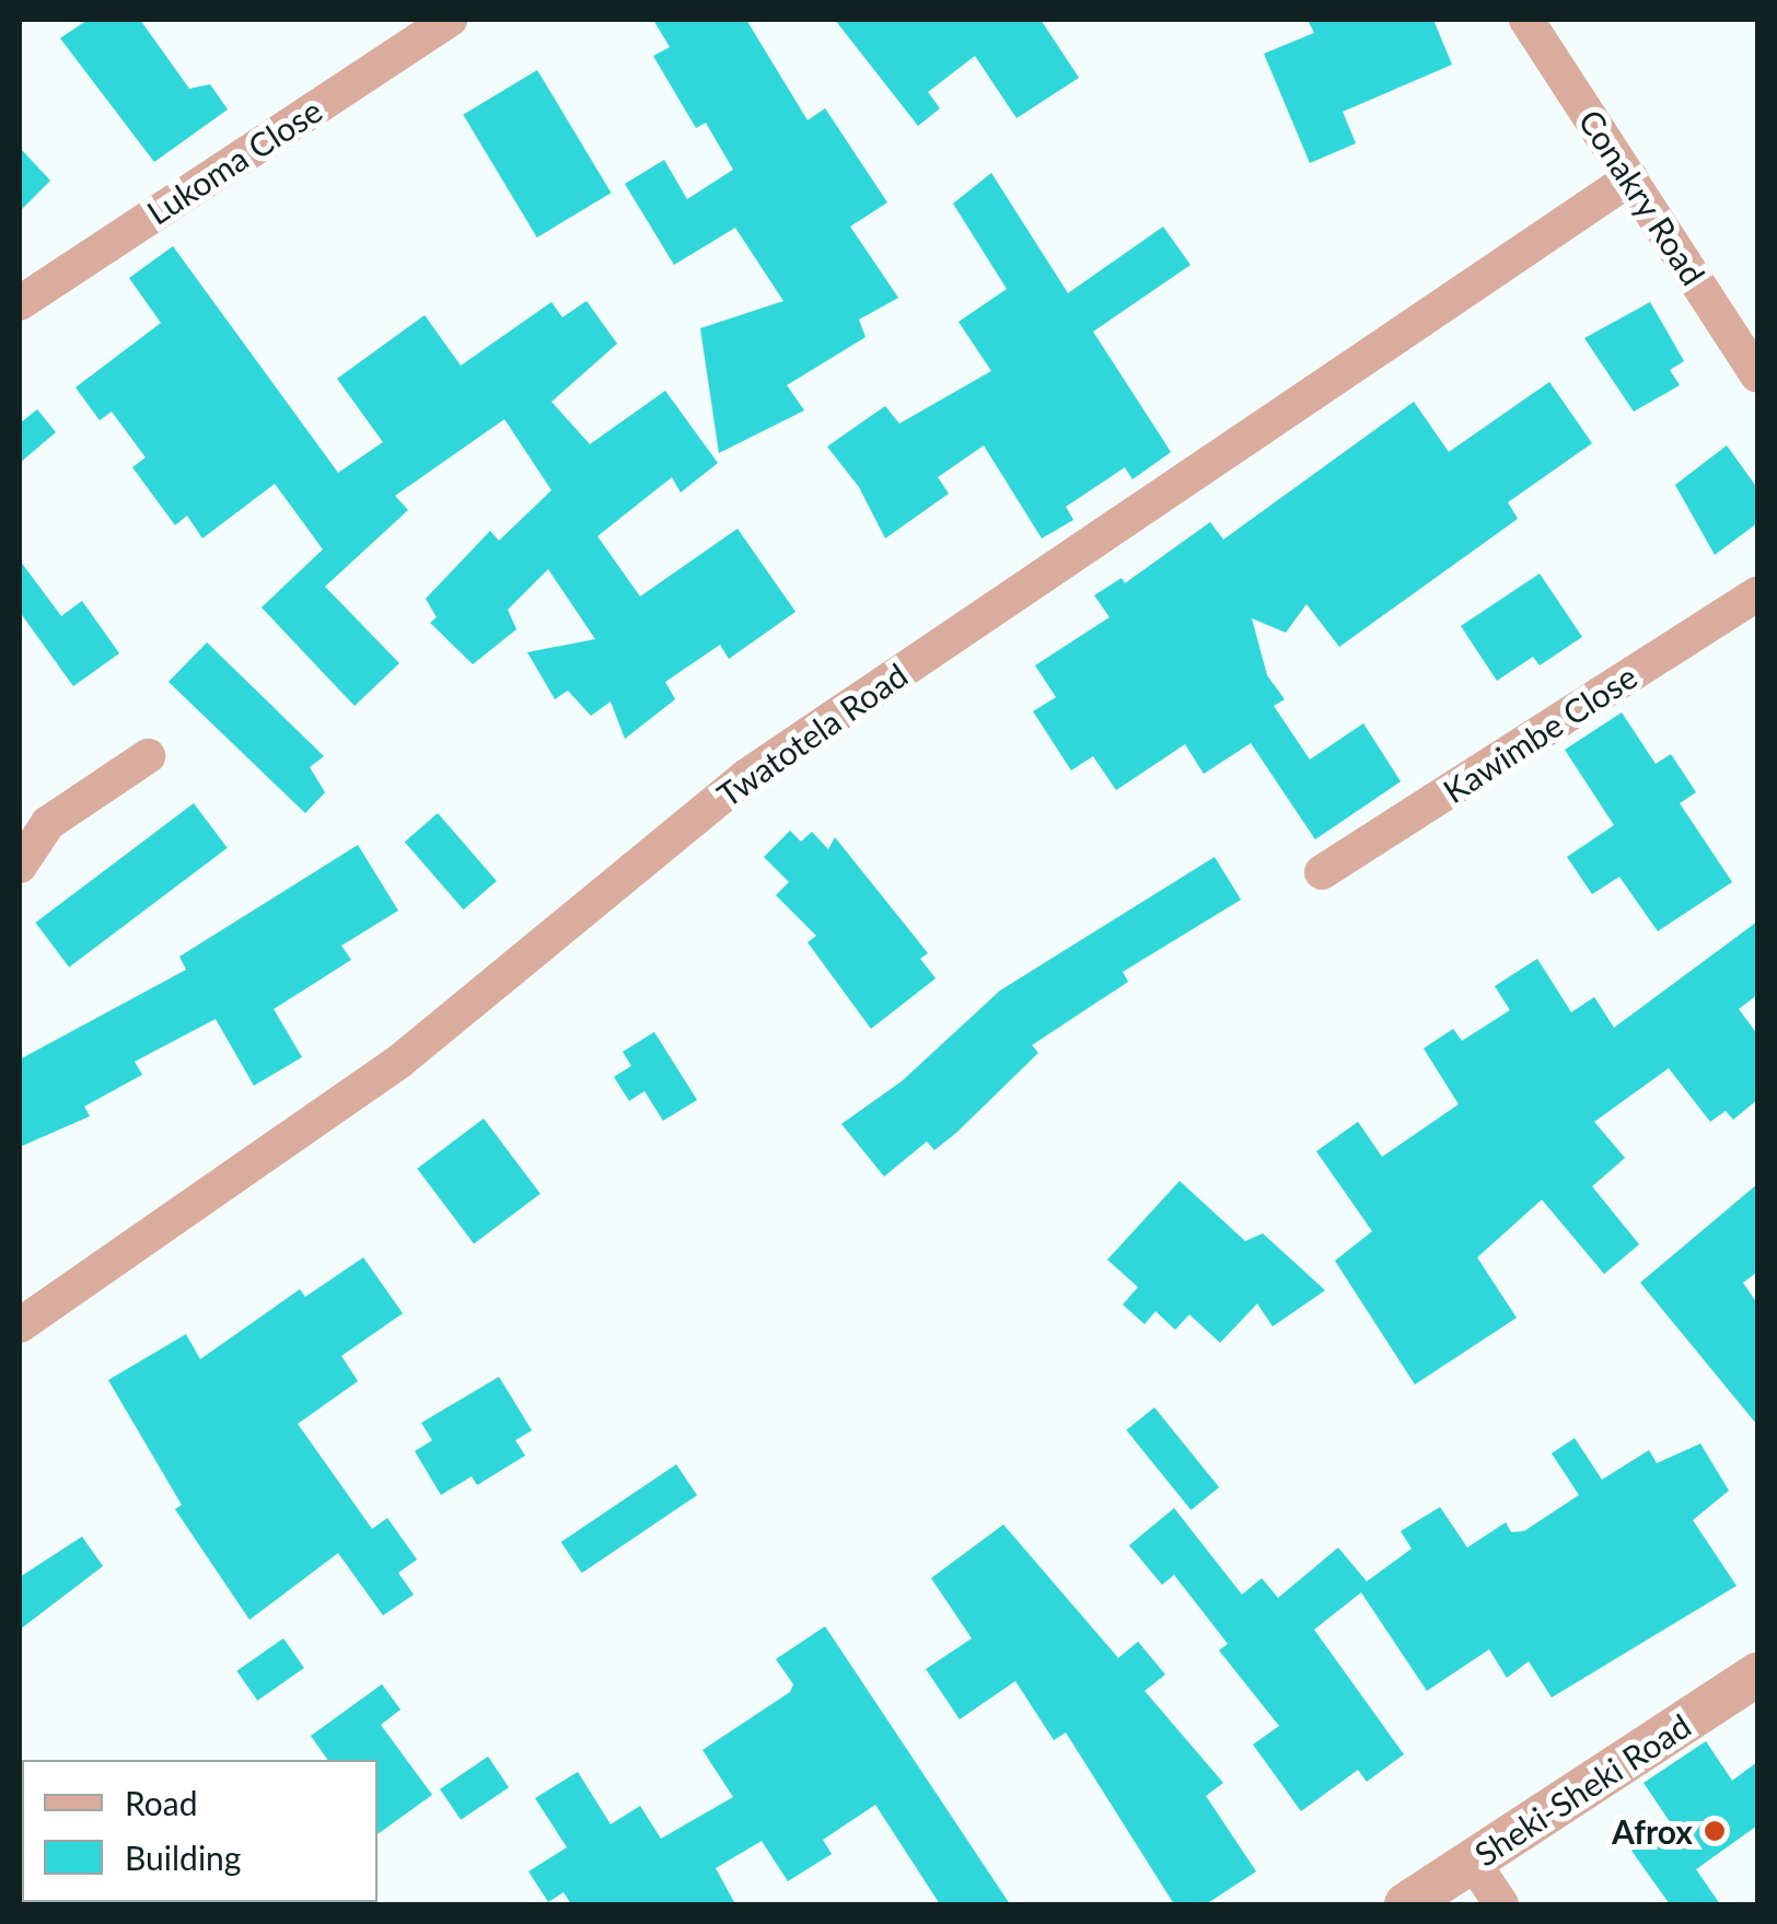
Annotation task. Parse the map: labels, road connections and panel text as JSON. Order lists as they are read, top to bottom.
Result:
{
  "streets": {
    "street": [
      "Lukoma Close",
      "Conakry Road",
      "Kawimbe Close",
      "Twatotela Road",
      "Sheki-Sheki Road"
    ]
  },
  "crossings": [
    ["Conakry Road", "Twatotela Road"]
  ],
  "places": ["Afrox"],
  "legend": ["Road", "Building"]
}
